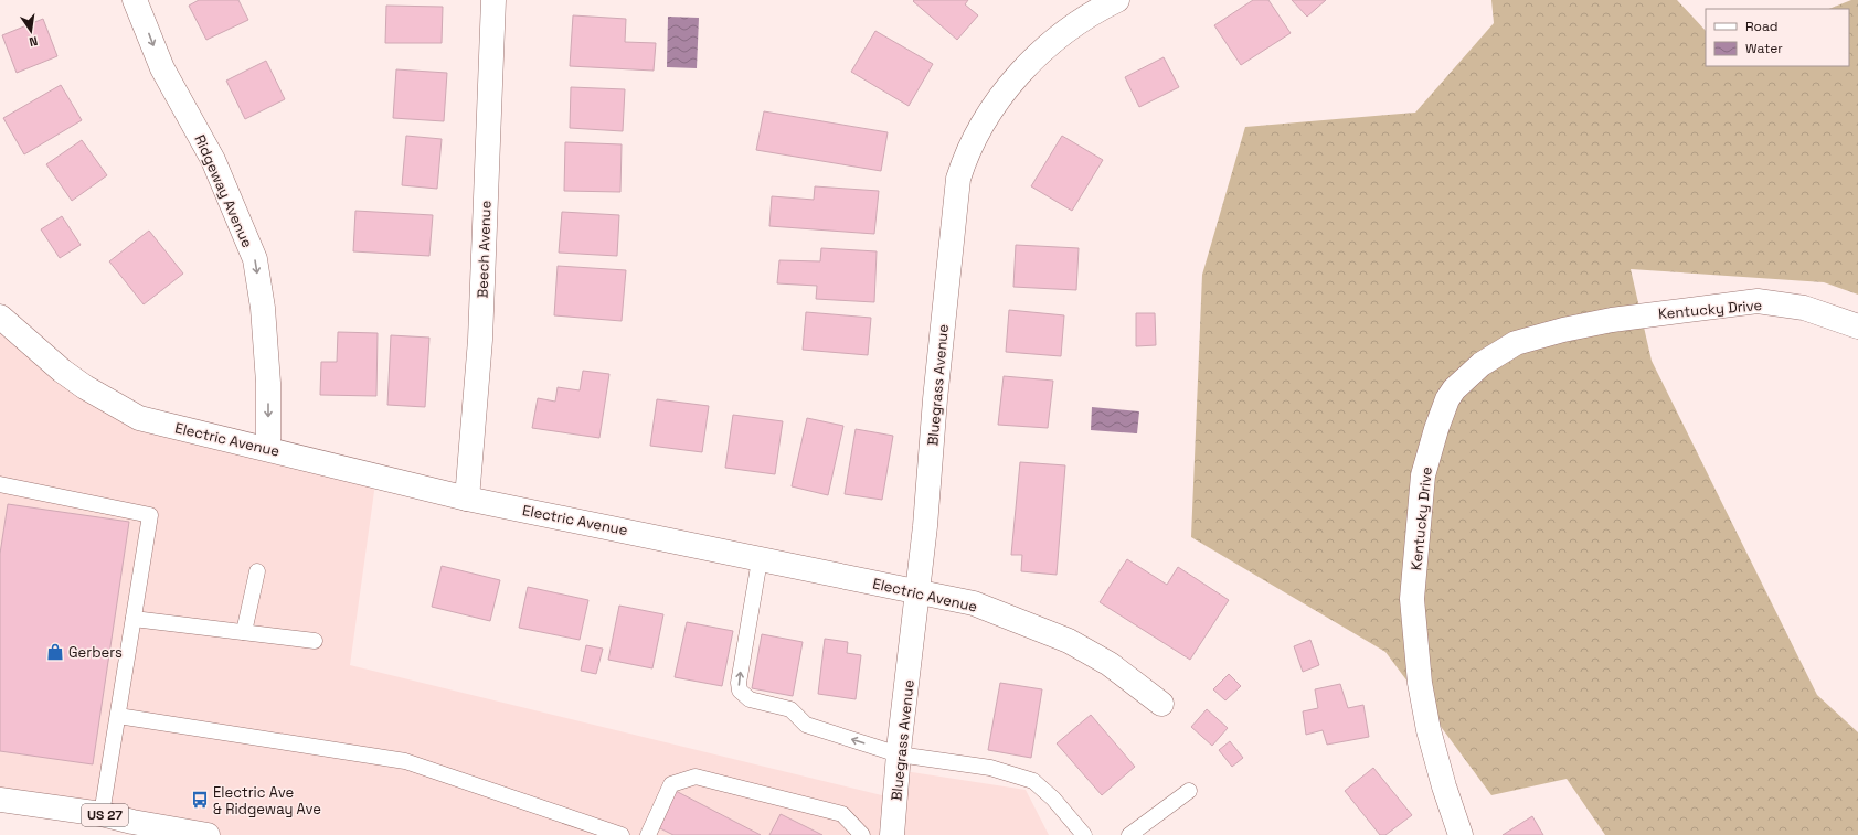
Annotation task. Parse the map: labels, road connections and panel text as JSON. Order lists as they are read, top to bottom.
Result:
{
  "streets": {
    "street": [
      "Ridgeway Avenue",
      "Beech Avenue",
      "Kentucky Drive",
      "Bluegrass Avenue",
      "Electric Avenue",
      "US 27"
    ]
  },
  "crossings": [
    ["Ridgeway Avenue", "Electric Avenue"],
    ["Beech Avenue", "Electric Avenue"],
    ["Bluegrass Avenue", "Electric Avenue"]
  ],
  "one_way": ["Ridgeway Avenue"],
  "places": {
    "shop": ["Gerbers"],
    "bus stop": ["Electric Ave & Ridgeway Ave"]
  },
  "legend": ["Road", "Water"],
  "north": "bottom"
}
